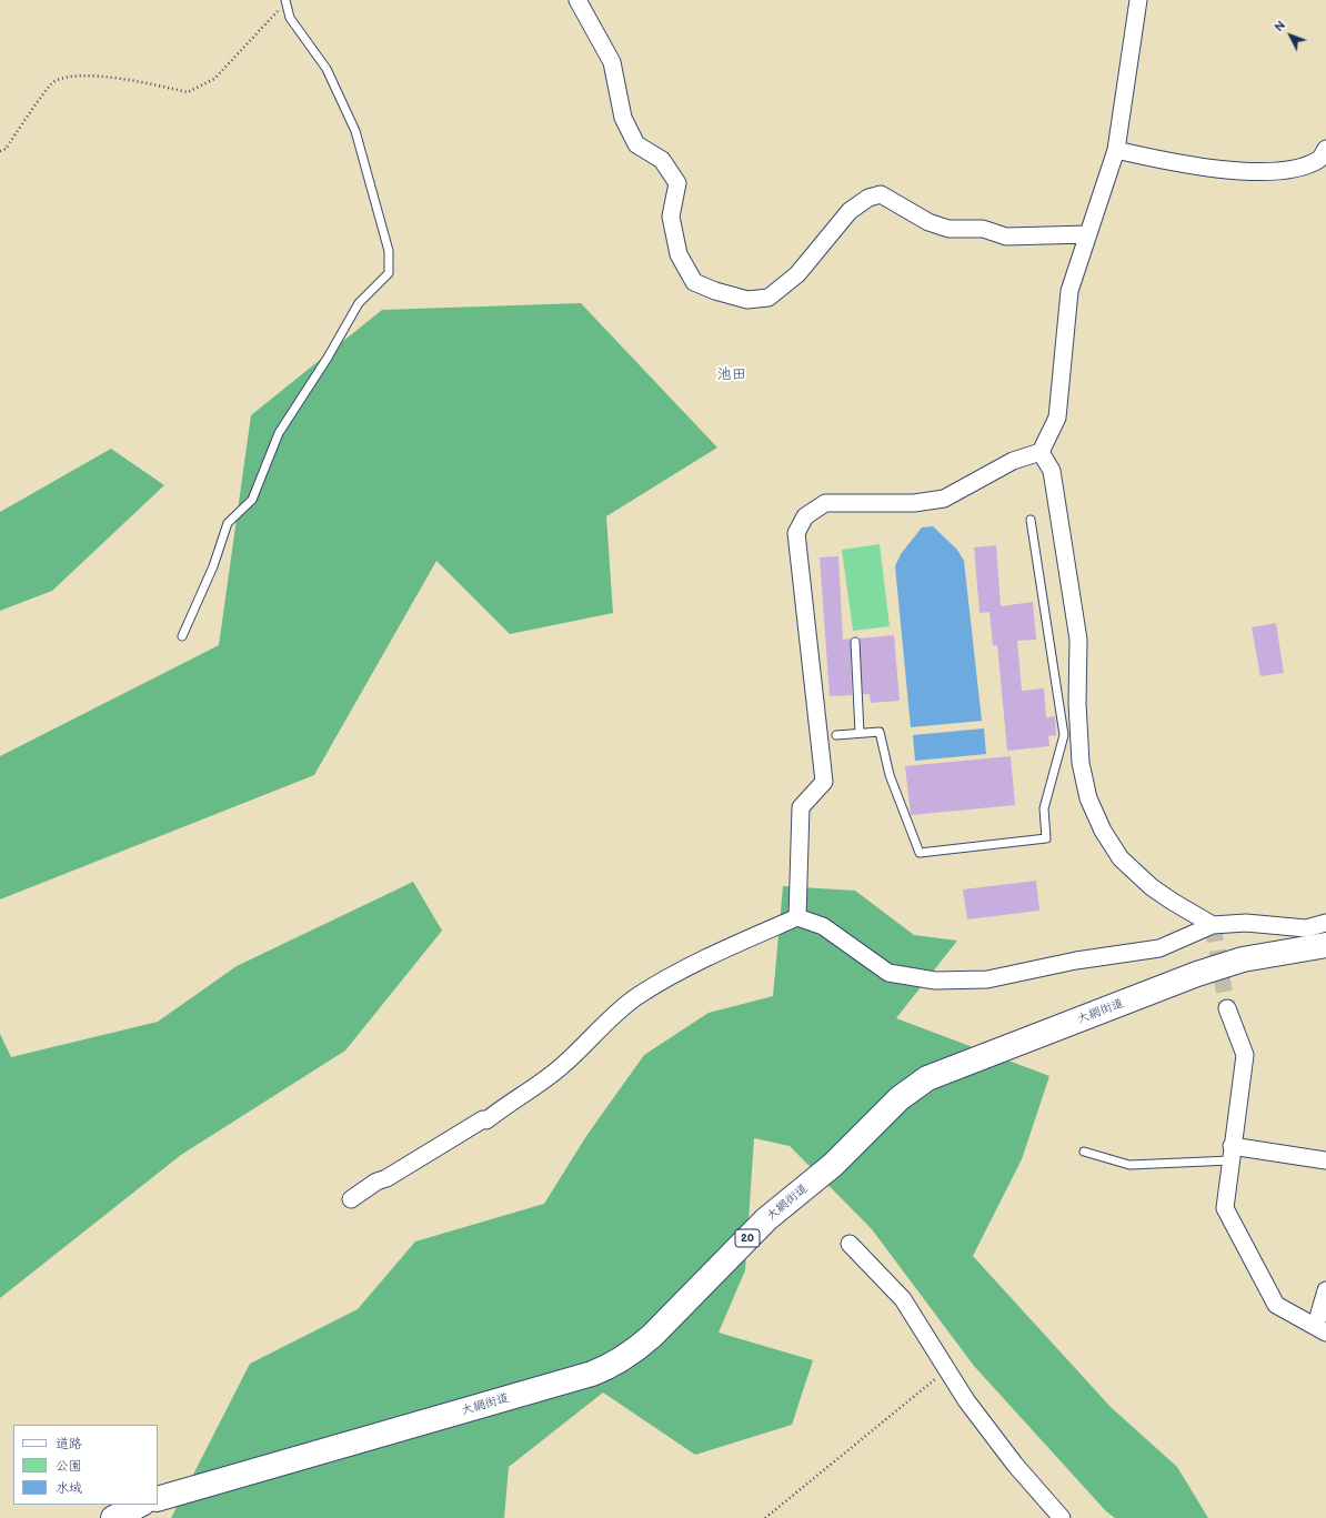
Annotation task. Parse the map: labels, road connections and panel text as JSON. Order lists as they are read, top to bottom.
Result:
{
  "streets": {
    "main road": ["大網街道", "20"]
  },
  "districts": ["池田"],
  "legend": ["道路", "公園", "水域"],
  "north": "top left"
}
